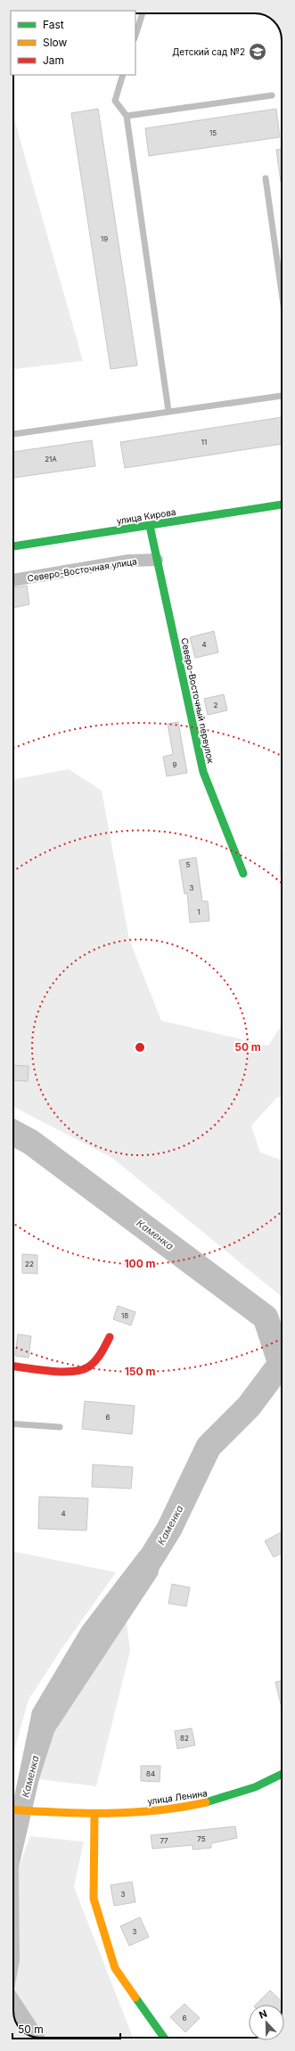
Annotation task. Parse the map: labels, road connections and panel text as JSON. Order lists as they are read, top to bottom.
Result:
{
  "streets": {
    "street": [
      "улица Кирова",
      "Северо-Восточная улица",
      "Северо-Восточный переулок",
      "улица Ленина"
    ]
  },
  "crossings": [
    ["улица Кирова", "Северо-Восточный переулок"],
    ["Северо-Восточная улица", "Северо-Восточный переулок"]
  ],
  "water": ["Каменка"],
  "places": {
    "school or university": ["Детский сад №2"]
  },
  "house_numbers": [
    "15",
    "19",
    "11",
    "21А",
    "4",
    "2",
    "9",
    "5",
    "3",
    "1",
    "22",
    "18",
    "6",
    "4",
    "82",
    "84",
    "75",
    "77",
    "3",
    "3",
    "6"
  ],
  "legend": ["Fast", "Slow", "Jam"],
  "scale_bar": "50 m",
  "north": "top",
  "rings": ["50 m", "100 m", "150 m"]
}
